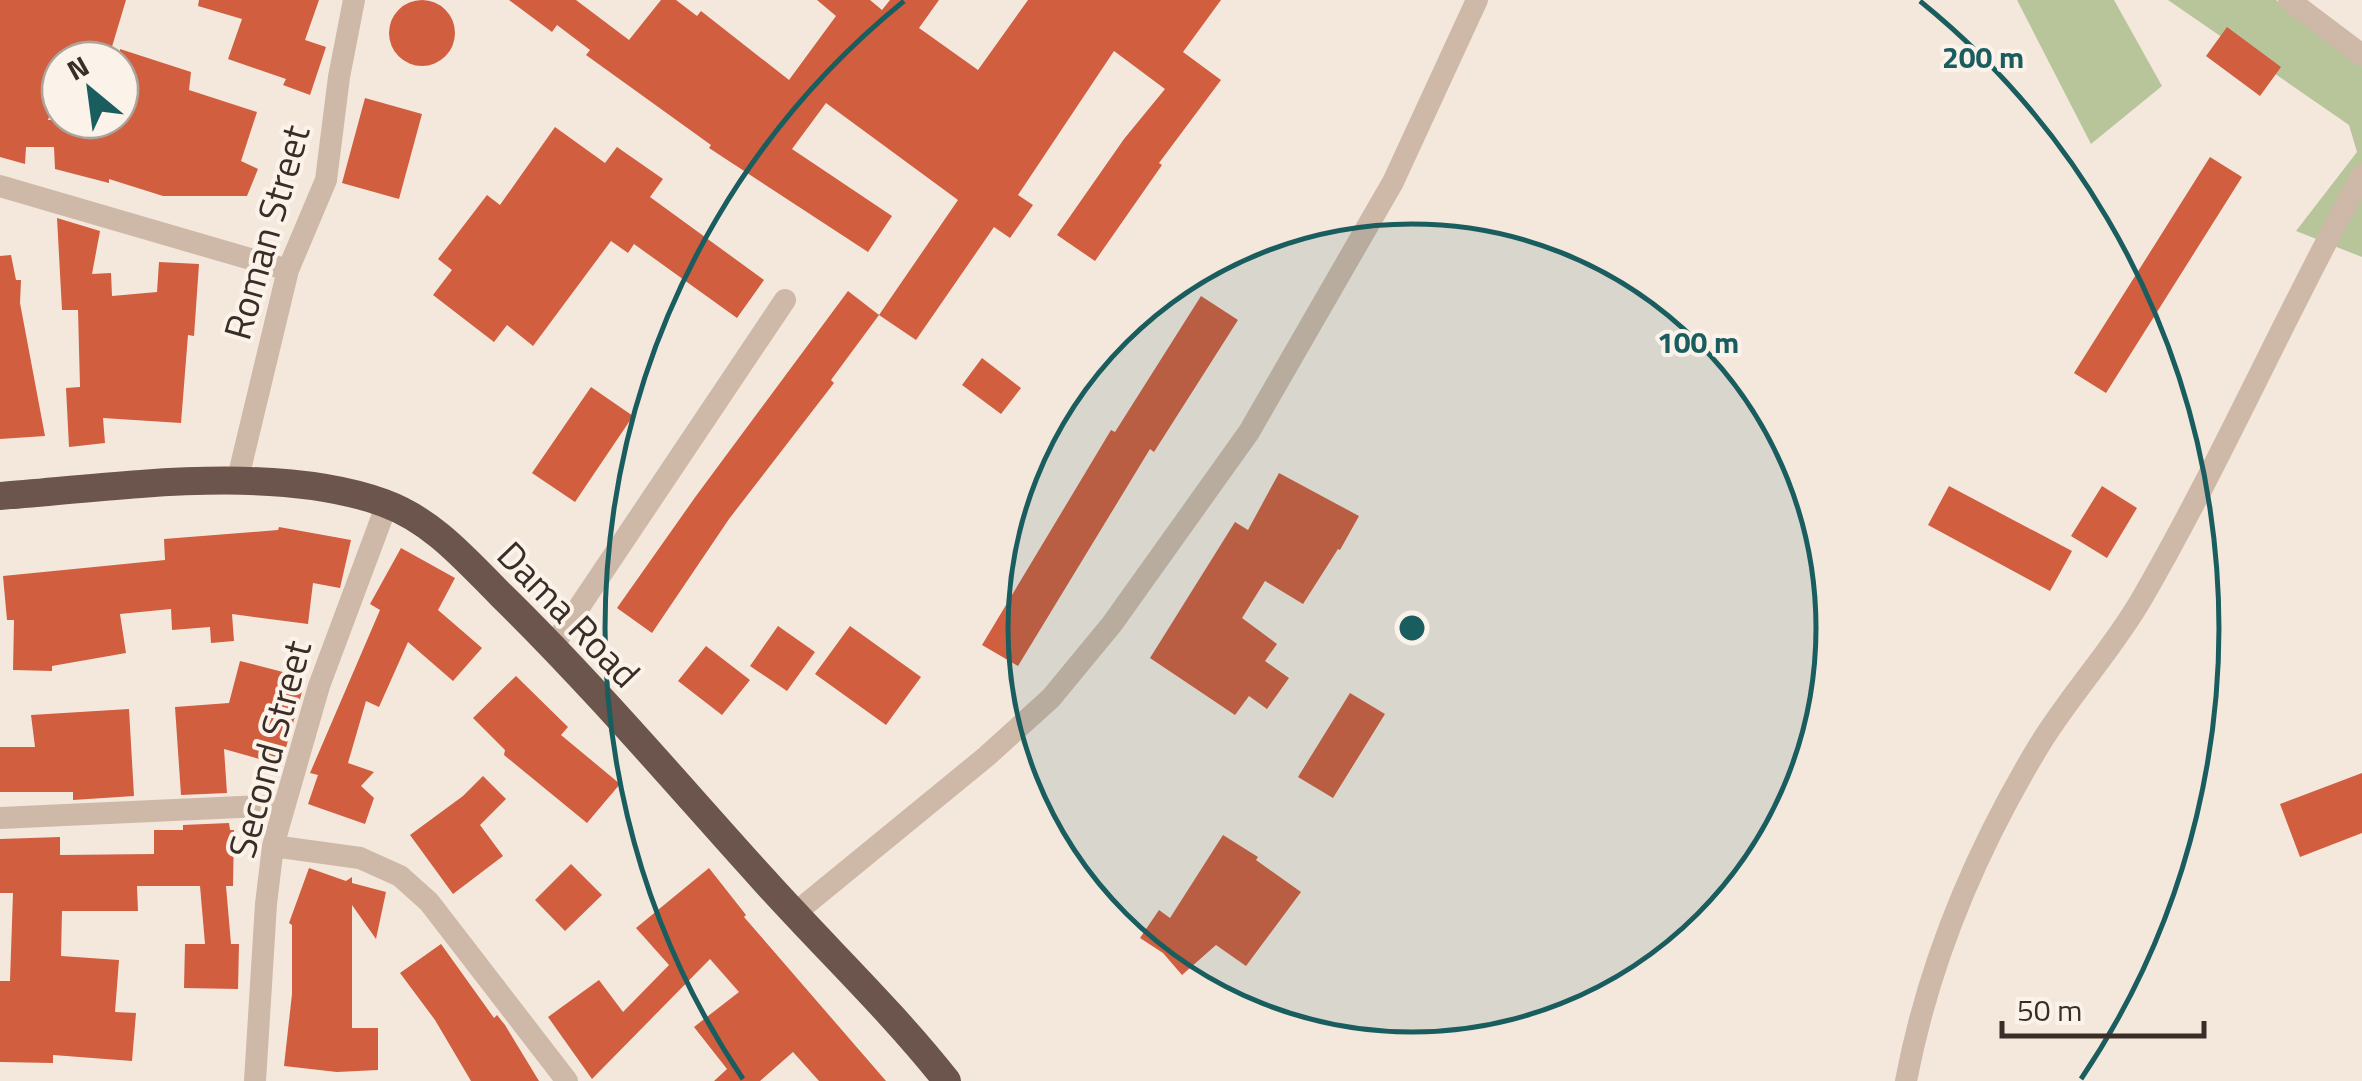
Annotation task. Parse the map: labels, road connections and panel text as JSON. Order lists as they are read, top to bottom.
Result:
{
  "streets": {
    "highway": ["Dama Road"],
    "street": ["Roman Street", "Second Street"]
  },
  "crossings": [
    ["Roman Street", "Dama Road"],
    ["Dama Road", "Second Street"]
  ],
  "scale_bar": "50 m",
  "north": "top left",
  "rings": ["200 m", "100 m"]
}
